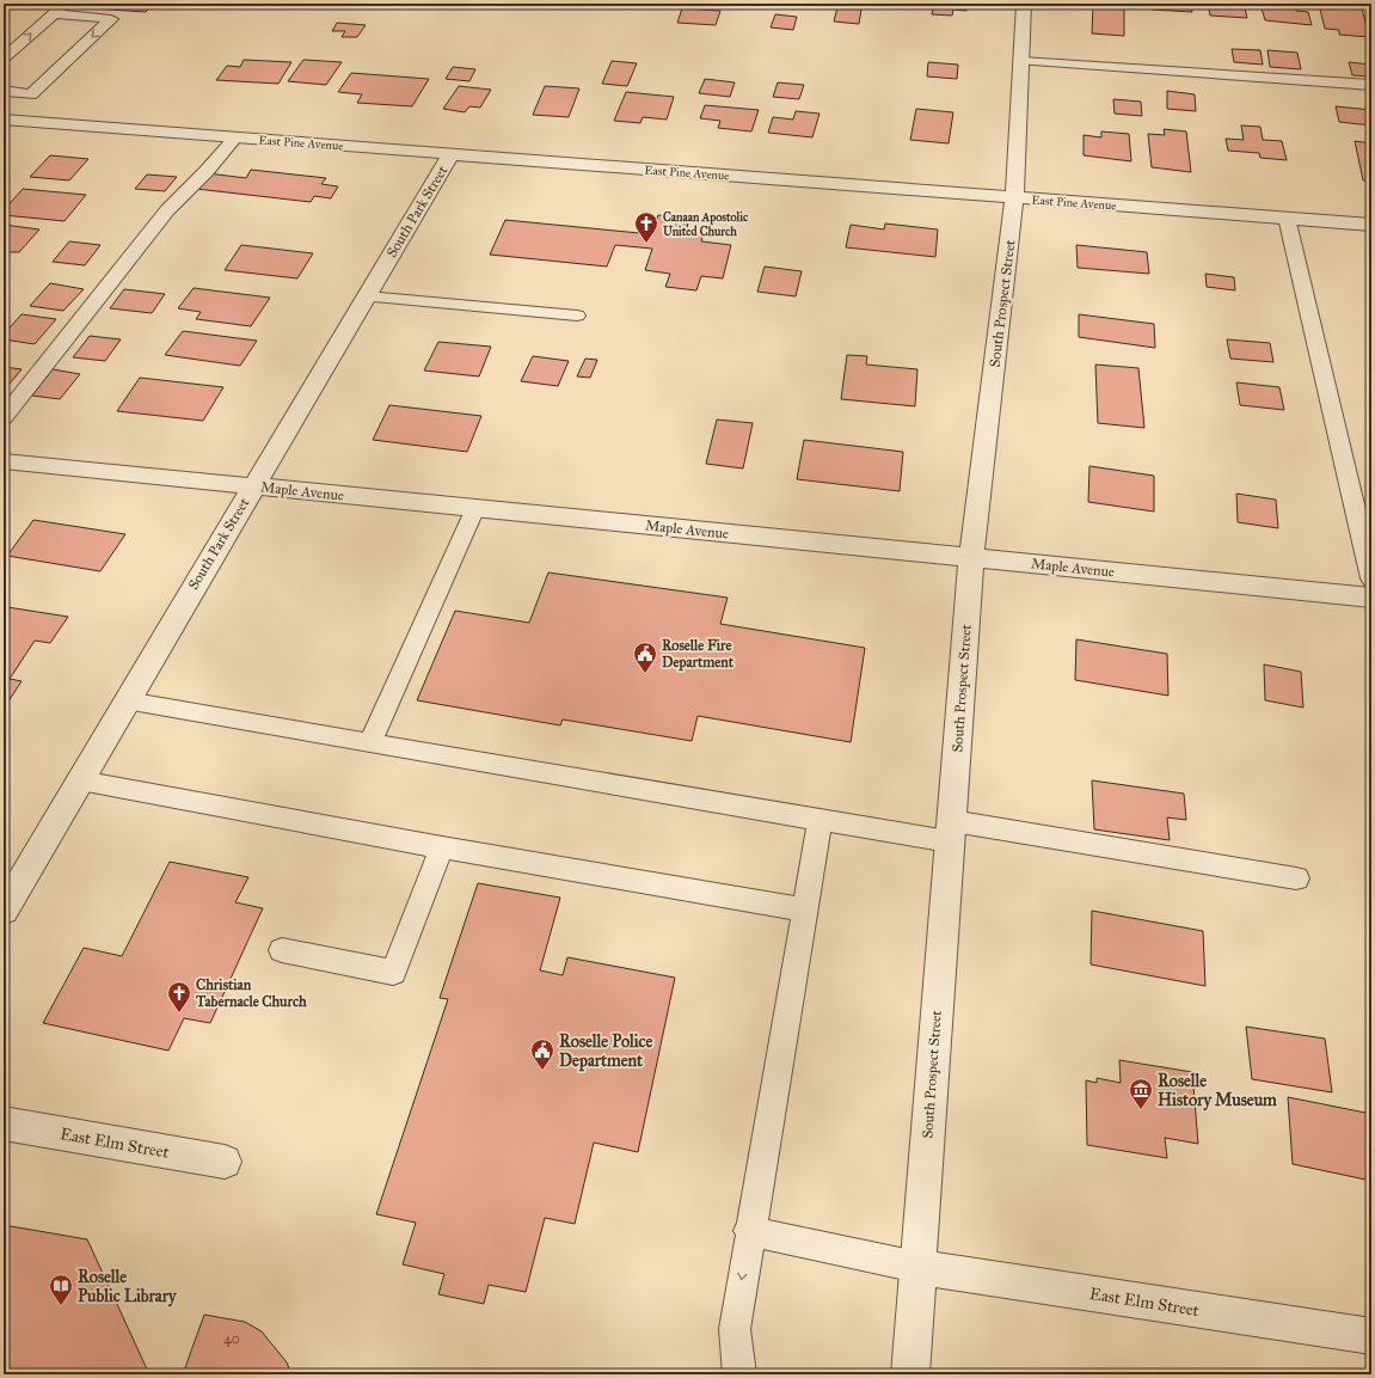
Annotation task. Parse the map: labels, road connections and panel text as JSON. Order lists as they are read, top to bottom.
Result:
{
  "streets": {
    "street": [
      "East Pine Avenue",
      "South Park Street",
      "South Prospect Street",
      "Maple Avenue",
      "East Elm Street"
    ]
  },
  "crossings": [
    ["East Pine Avenue", "South Park Street"],
    ["East Pine Avenue", "South Prospect Street"],
    ["South Park Street", "Maple Avenue"],
    ["South Prospect Street", "Maple Avenue"],
    ["South Prospect Street", "East Elm Street"]
  ],
  "places": {
    "church": ["Canaan Apostolic United Church", "Christian Tabernacle Church"],
    "public building": ["Roselle Fire Department", "Roselle Police Department"],
    "museum": ["Roselle History Museum"],
    "library": ["Roselle Public Library"]
  },
  "house_numbers": ["40"]
}
